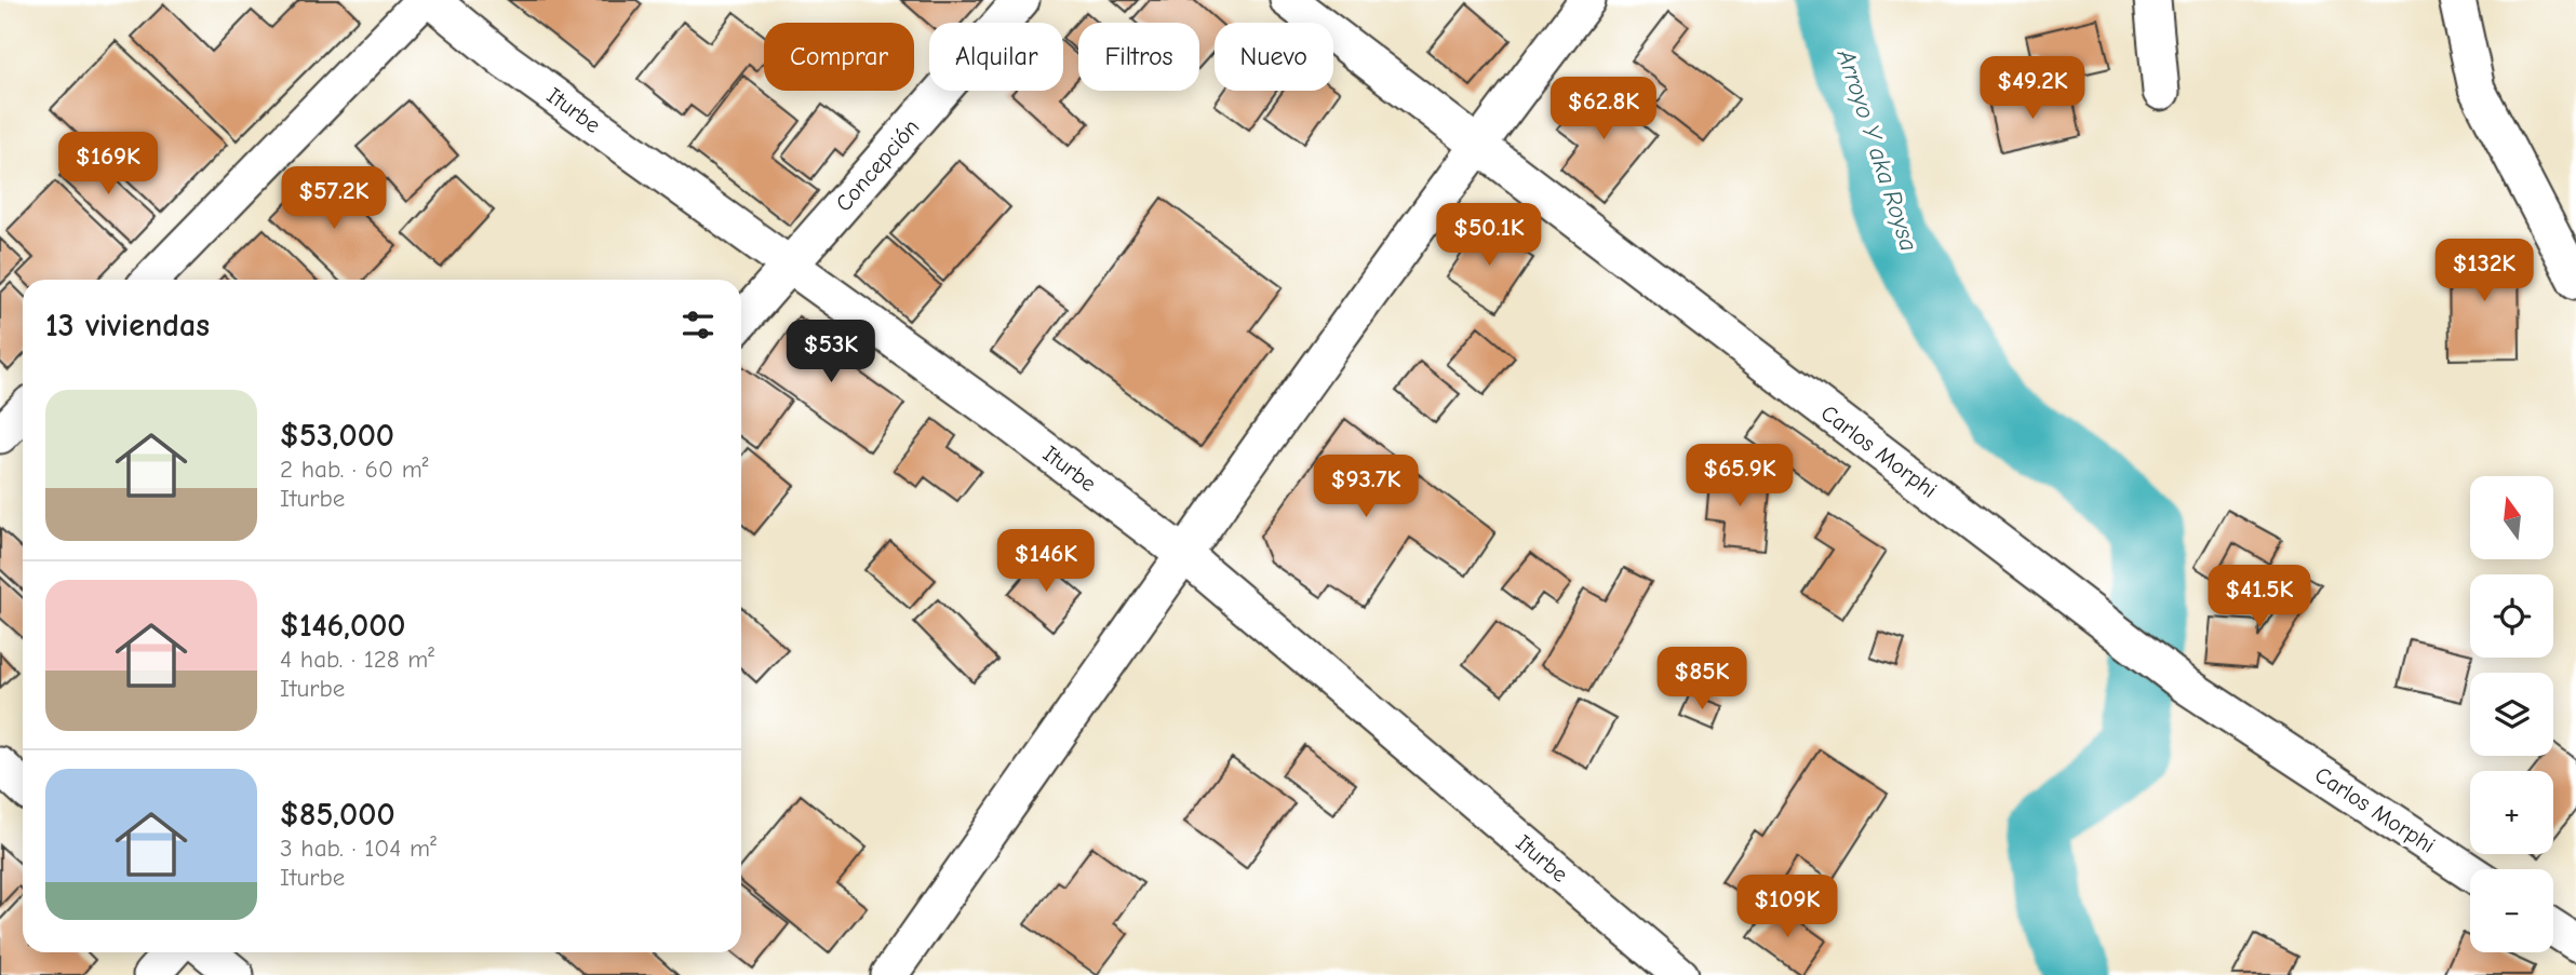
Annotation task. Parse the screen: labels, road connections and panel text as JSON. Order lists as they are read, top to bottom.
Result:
{
  "streets": {
    "street": ["Iturbe", "Concepción", "Carlos Morphi"]
  },
  "crossings": [
    ["Iturbe", "Concepción"]
  ],
  "water": ["Arroyo Y aka Roysa"],
  "north": "top",
  "page": {
    "chip": [
      "Comprar",
      "Alquilar",
      "Filtros",
      "Nuevo"
    ],
    "price": [
      "$49.2K",
      "$62.8K",
      "$169K",
      "$57.2K",
      "$50.1K",
      "$132K",
      "$53K",
      "$65.9K",
      "$93.7K",
      "$146K",
      "$41.5K",
      "$85K",
      "$109K"
    ],
    "heading": "13 viviendas",
    "list": [
      {
        "name": "$53,000",
        "note": "2 hab. · 60 m² · Iturbe"
      },
      {
        "name": "$146,000",
        "note": "4 hab. · 128 m² · Iturbe"
      },
      {
        "name": "$85,000",
        "note": "3 hab. · 104 m² · Iturbe"
      }
    ],
    "map_buttons": ["+", "−"]
  }
}
